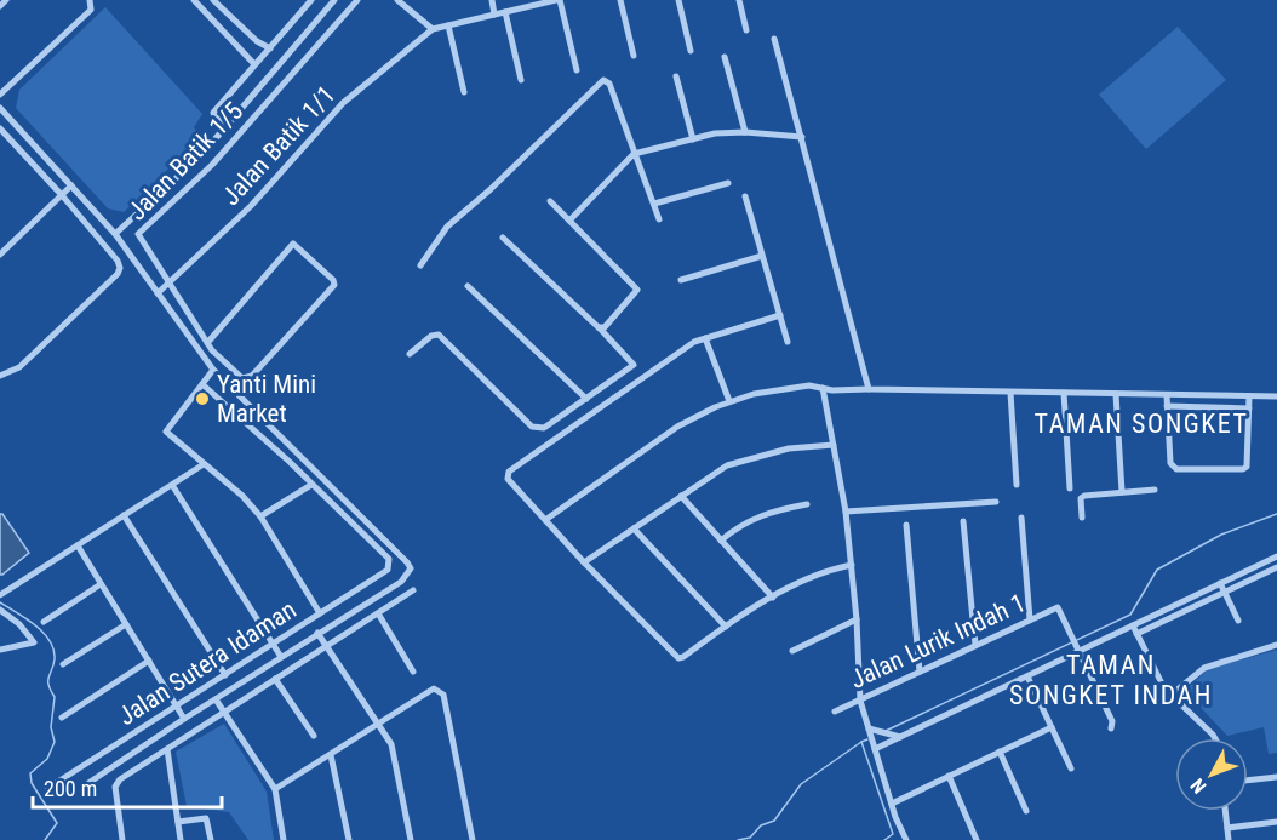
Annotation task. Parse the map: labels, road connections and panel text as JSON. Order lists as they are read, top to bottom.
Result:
{
  "streets": {
    "street": [
      "Jalan Batik 1/1",
      "Jalan Batik 1/5",
      "Jalan Lurik Indah 1",
      "Jalan Sutera Idaman"
    ]
  },
  "crossings": [
    ["Jalan Batik 1/1", "Jalan Batik 1/5"]
  ],
  "districts": ["TAMAN SONGKET", "TAMAN SONGKET INDAH"],
  "places": ["Yanti Mini Market"],
  "scale_bar": "200 m",
  "north": "bottom left"
}
